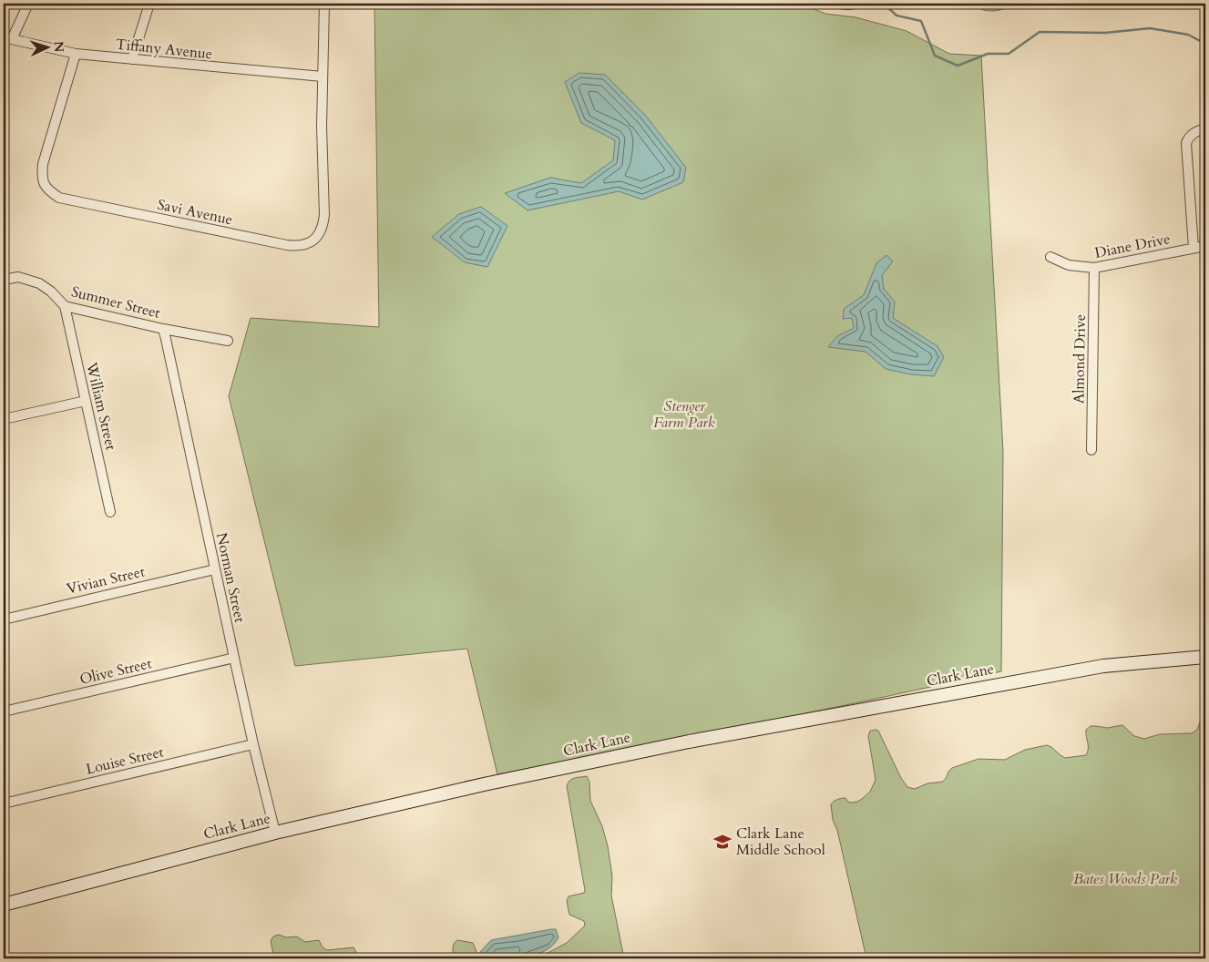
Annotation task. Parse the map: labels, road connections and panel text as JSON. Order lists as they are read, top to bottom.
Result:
{
  "streets": {
    "main road": ["Clark Lane"],
    "street": [
      "Tiffany Avenue",
      "Savi Avenue",
      "Diane Drive",
      "Summer Street",
      "Almond Drive",
      "William Street",
      "Norman Street",
      "Vivian Street",
      "Olive Street",
      "Louise Street"
    ]
  },
  "crossings": [
    ["Tiffany Avenue", "Savi Avenue"],
    ["Diane Drive", "Almond Drive"],
    ["Summer Street", "William Street"],
    ["Summer Street", "Norman Street"],
    ["Norman Street", "Vivian Street"],
    ["Norman Street", "Olive Street"],
    ["Norman Street", "Clark Lane"],
    ["Norman Street", "Louise Street"]
  ],
  "parks": ["Stenger Farm Park", "Bates Woods Park"],
  "places": {
    "school or university": ["Clark Lane Middle School"]
  },
  "north": "right"
}
